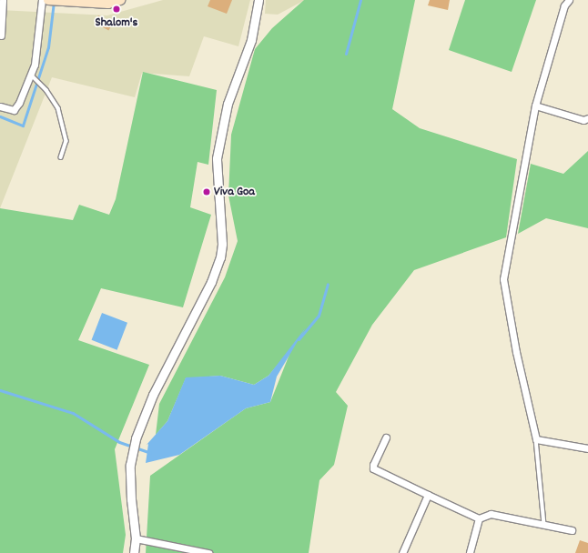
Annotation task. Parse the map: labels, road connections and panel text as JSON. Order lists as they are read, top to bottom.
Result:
{
  "places": ["Shalom's", "Viva Goa"]
}
